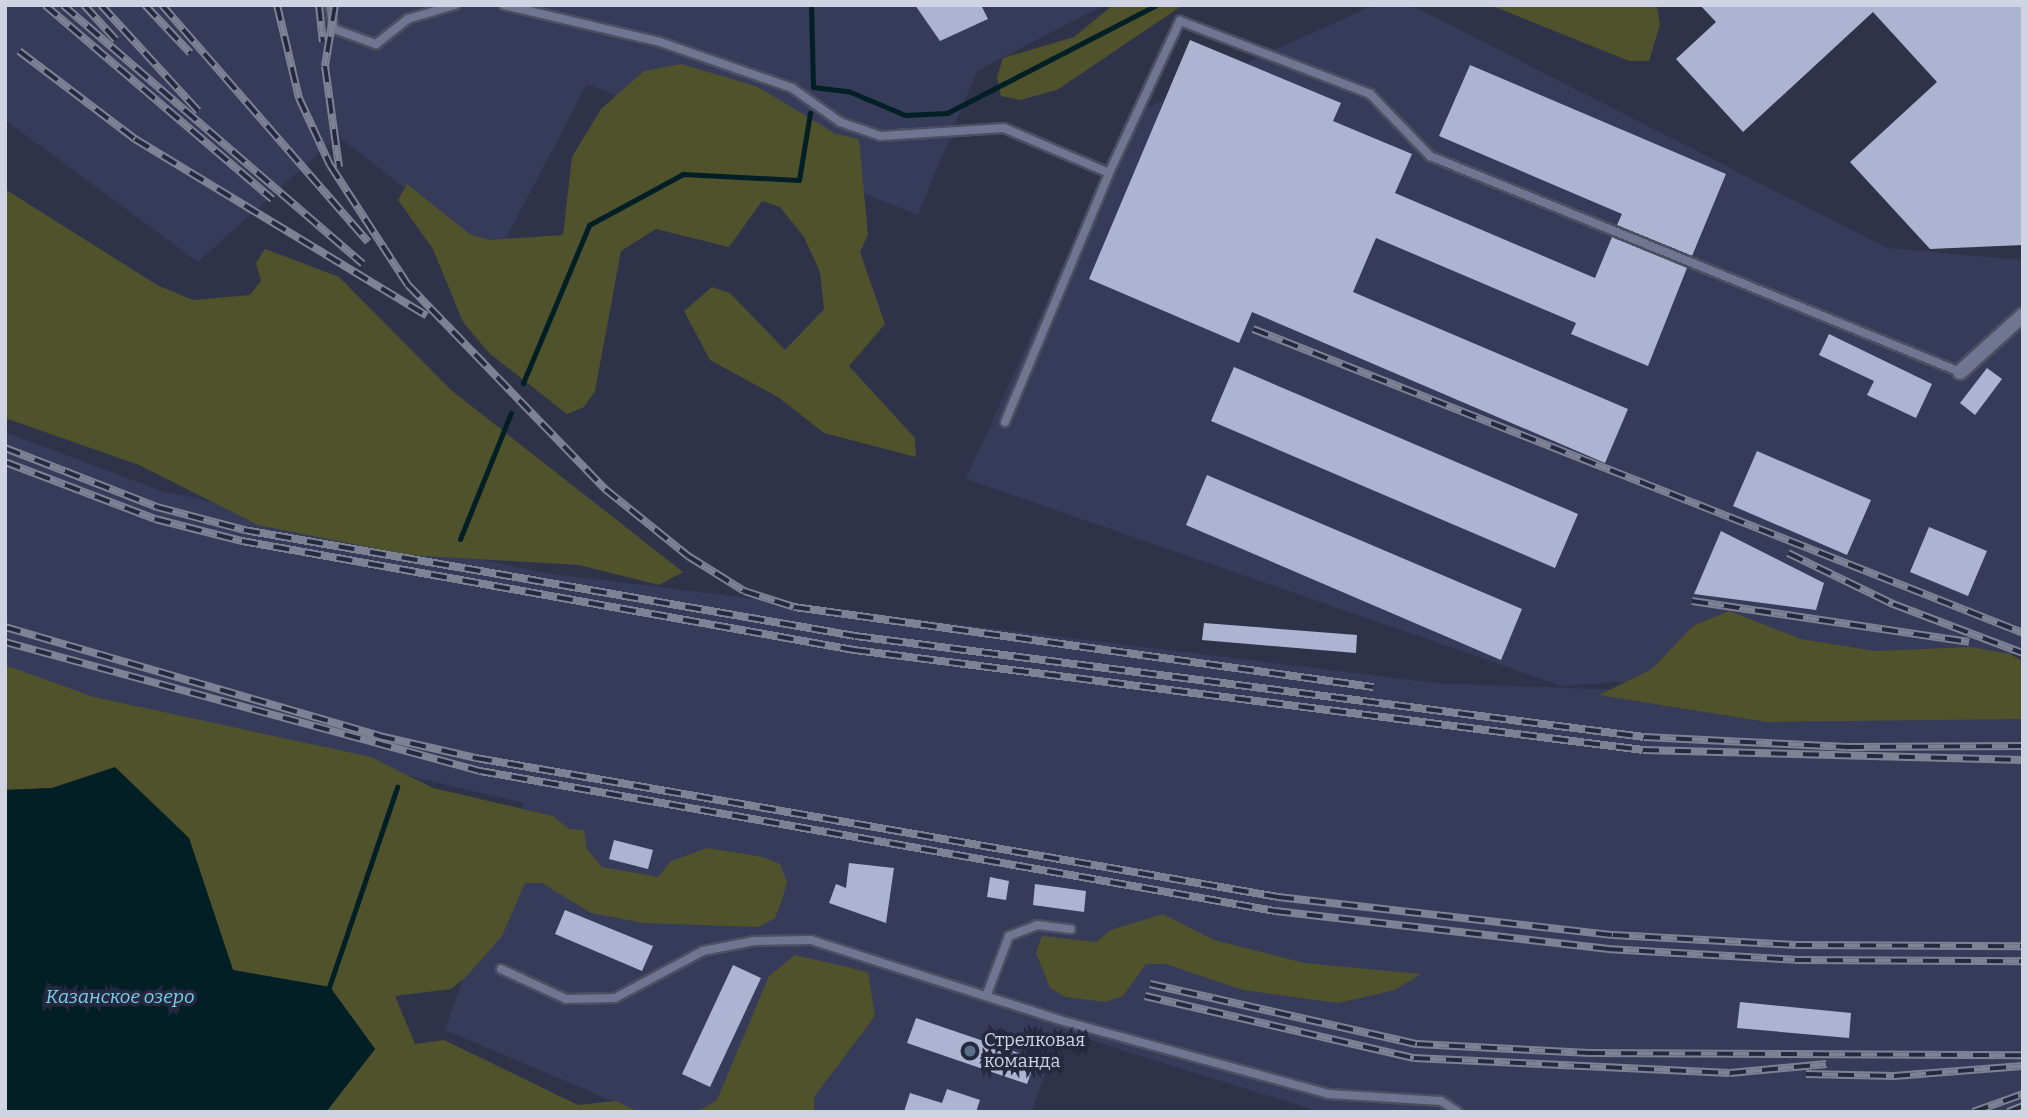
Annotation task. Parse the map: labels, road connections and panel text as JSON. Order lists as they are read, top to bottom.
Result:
{
  "water": ["Казанское озеро"],
  "places": ["Стрелковая команда"]
}
